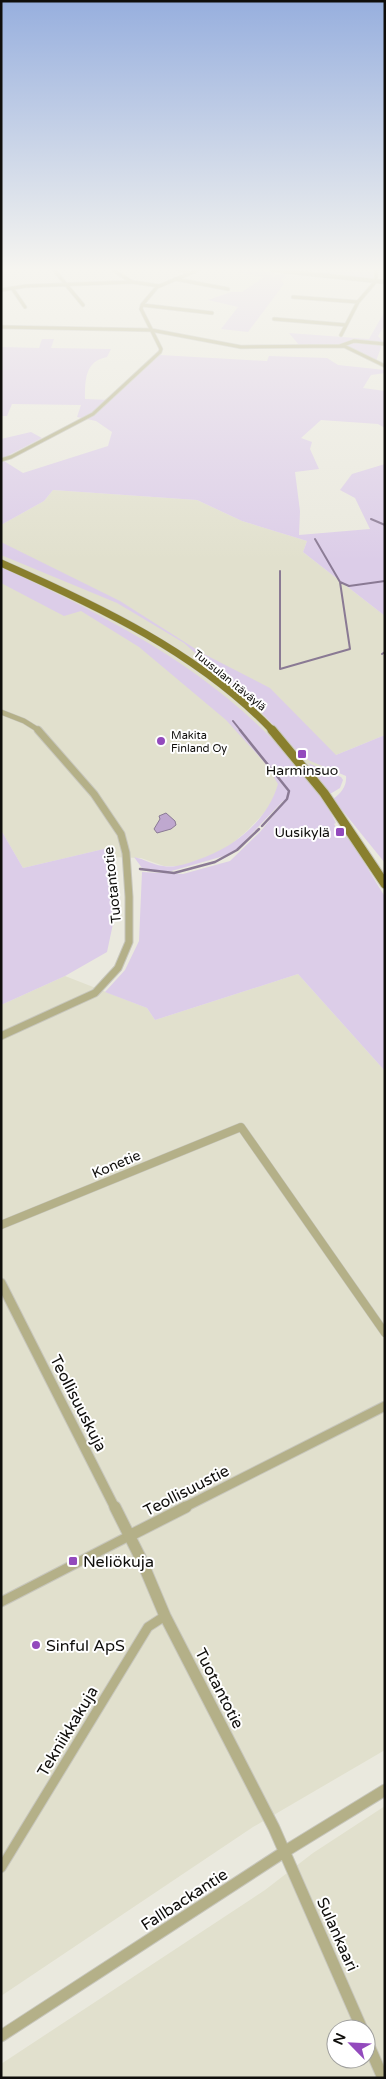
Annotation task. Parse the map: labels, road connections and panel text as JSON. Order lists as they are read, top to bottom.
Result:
{
  "streets": {
    "main road": ["Tuusulan itäväylä"],
    "street": [
      "Tuotantotie",
      "Konetie",
      "Teollisuuskuja",
      "Teollisuustie",
      "Tekniikkakuja",
      "Fallbackantie",
      "Sulankaari"
    ]
  },
  "crossings": [
    ["Tuotantotie", "Teollisuuskuja"],
    ["Tuotantotie", "Teollisuustie"],
    ["Tuotantotie", "Tekniikkakuja"],
    ["Tuotantotie", "Fallbackantie"],
    ["Tuotantotie", "Sulankaari"],
    ["Teollisuuskuja", "Teollisuustie"],
    ["Fallbackantie", "Sulankaari"]
  ],
  "places": {
    "other": ["Makita Finland Oy", "Sinful ApS"],
    "transit": ["Harminsuo", "Uusikylä", "Neliökuja"]
  },
  "north": "top left"
}
